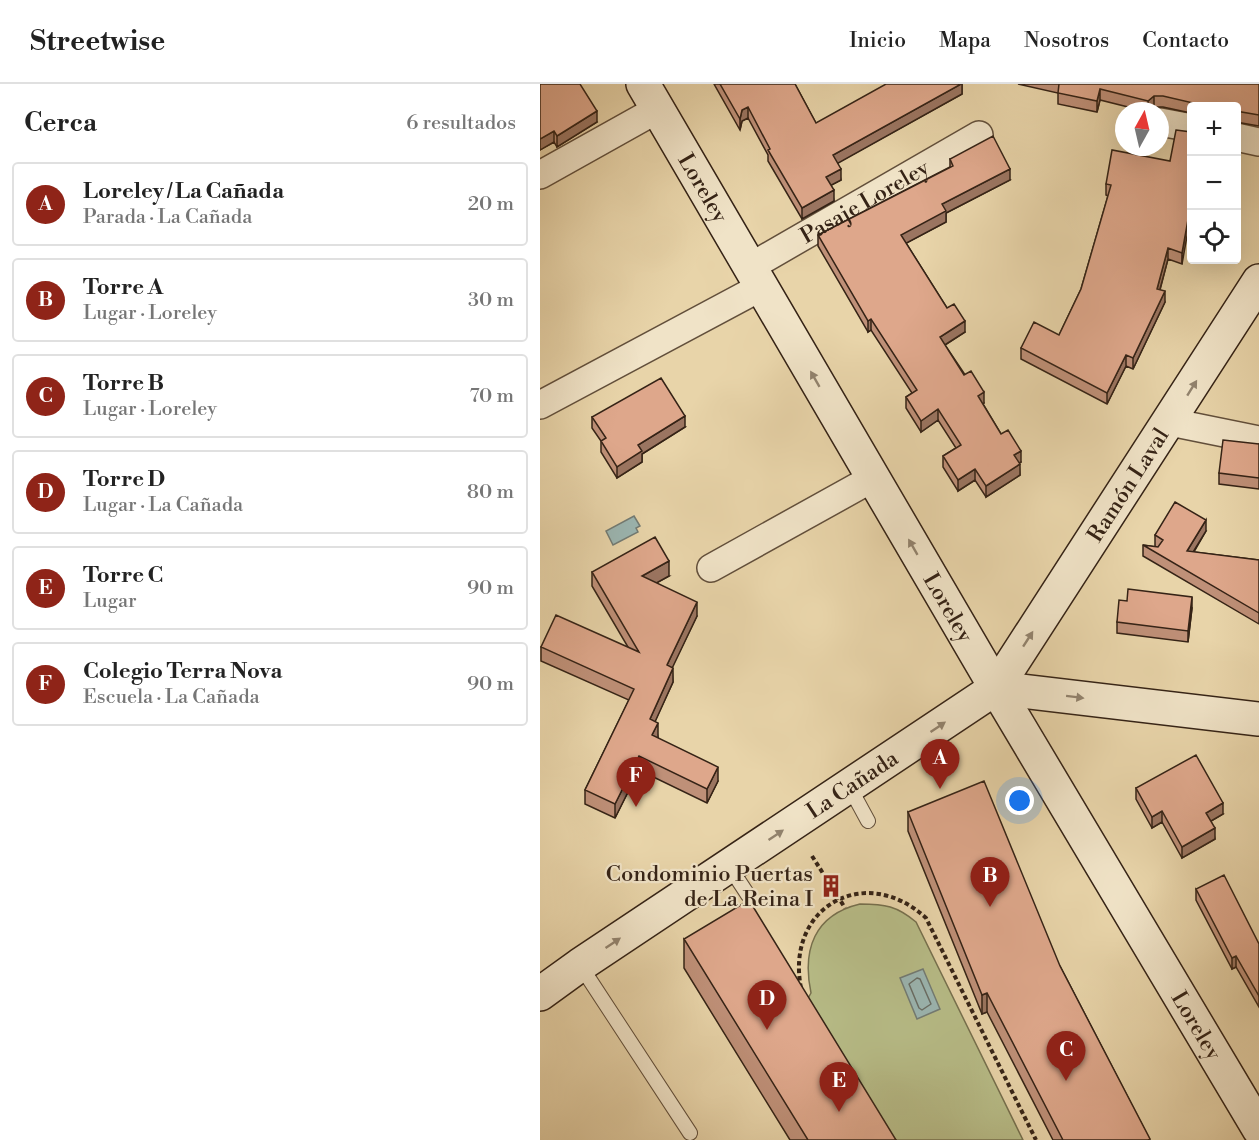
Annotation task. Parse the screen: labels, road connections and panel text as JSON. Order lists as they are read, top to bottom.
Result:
{
  "streets": {
    "street": [
      "Loreley",
      "Pasaje Loreley",
      "Ramón Laval",
      "La Cañada"
    ]
  },
  "crossings": [
    ["Loreley", "Pasaje Loreley"],
    ["Loreley", "Ramón Laval"],
    ["Loreley", "La Cañada"],
    ["Ramón Laval", "La Cañada"]
  ],
  "one_way": ["Loreley", "Ramón Laval"],
  "places": {
    "building": ["Condominio Puertas de La Reina I"]
  },
  "north": "top",
  "page": {
    "header": "Streetwise",
    "nav": [
      "Inicio",
      "Mapa",
      "Nosotros",
      "Contacto"
    ],
    "heading": ["Cerca", "6 resultados"],
    "map_buttons": ["+", "−"],
    "list": [
      {
        "mark": "A",
        "name": "Loreley / La Cañada",
        "note": "Parada · La Cañada",
        "value": "20 m"
      },
      {
        "mark": "B",
        "name": "Torre A",
        "note": "Lugar · Loreley",
        "value": "30 m"
      },
      {
        "mark": "C",
        "name": "Torre B",
        "note": "Lugar · Loreley",
        "value": "70 m"
      },
      {
        "mark": "D",
        "name": "Torre D",
        "note": "Lugar · La Cañada",
        "value": "80 m"
      },
      {
        "mark": "E",
        "name": "Torre C",
        "note": "Lugar",
        "value": "90 m"
      },
      {
        "mark": "F",
        "name": "Colegio Terra Nova",
        "note": "Escuela · La Cañada",
        "value": "90 m"
      }
    ],
    "pins": [
      "A",
      "F",
      "B",
      "D",
      "C",
      "E"
    ]
  }
}
